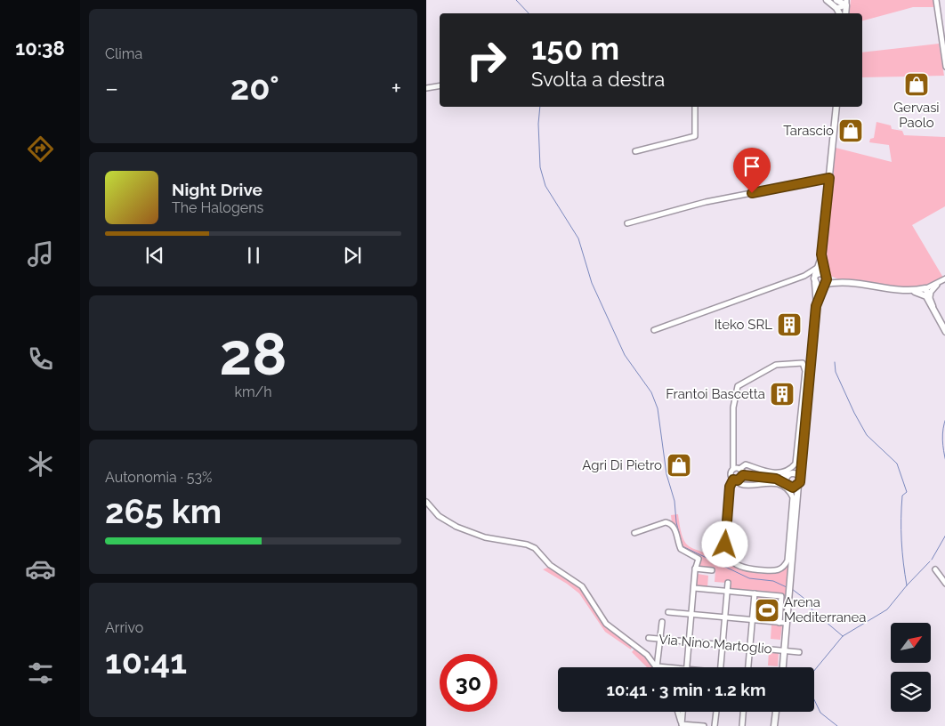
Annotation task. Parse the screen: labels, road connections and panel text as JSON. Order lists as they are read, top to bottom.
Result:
{
  "streets": {
    "street": ["Via Nino Martoglio"]
  },
  "places": {
    "shop": ["Gervasi Paolo", "Tarascio", "Agri Di Pietro"],
    "building": ["Iteko SRL", "Frantoi Bascetta"],
    "sports": ["Arena Mediterranea"]
  },
  "north": "top right",
  "page": {
    "tabs": "10:38",
    "tile": [
      "Clima",
      ["28", "km/h"],
      ["Autonomia · 53%", "265 km"],
      ["Arrivo", "10:41"]
    ],
    "turn": ["150 m", "Svolta a destra"],
    "heat": ["−", "20°", "+"],
    "song": ["Night Drive", "The Halogens"],
    "limit": "30",
    "trip": "10:41 · 3 min · 1.2 km"
  }
}
